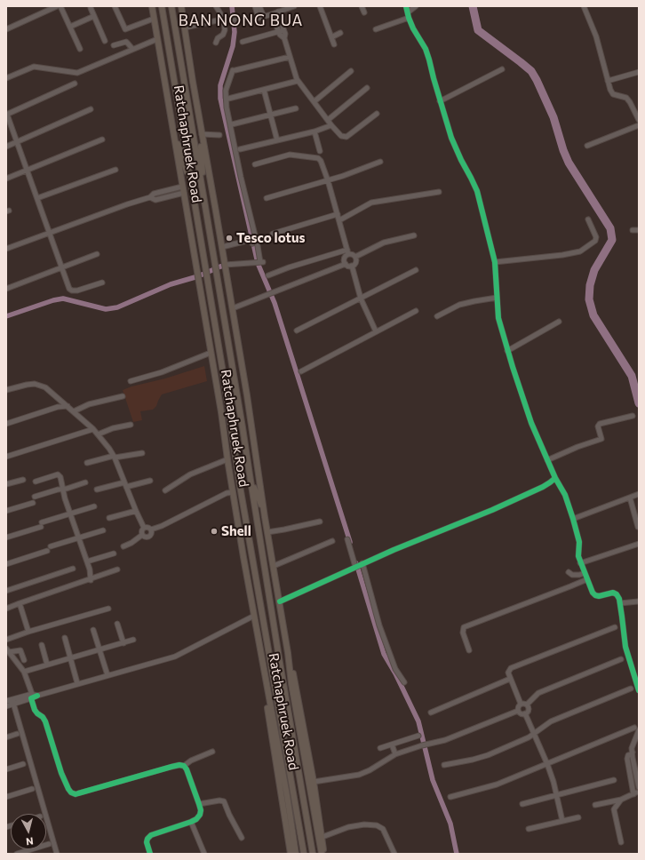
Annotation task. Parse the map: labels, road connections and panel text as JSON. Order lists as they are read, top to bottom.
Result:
{
  "streets": {
    "main road": ["Ratchaphruek Road"]
  },
  "districts": ["BAN NONG BUA"],
  "places": ["Tesco lotus", "Shell"],
  "north": "bottom"
}
